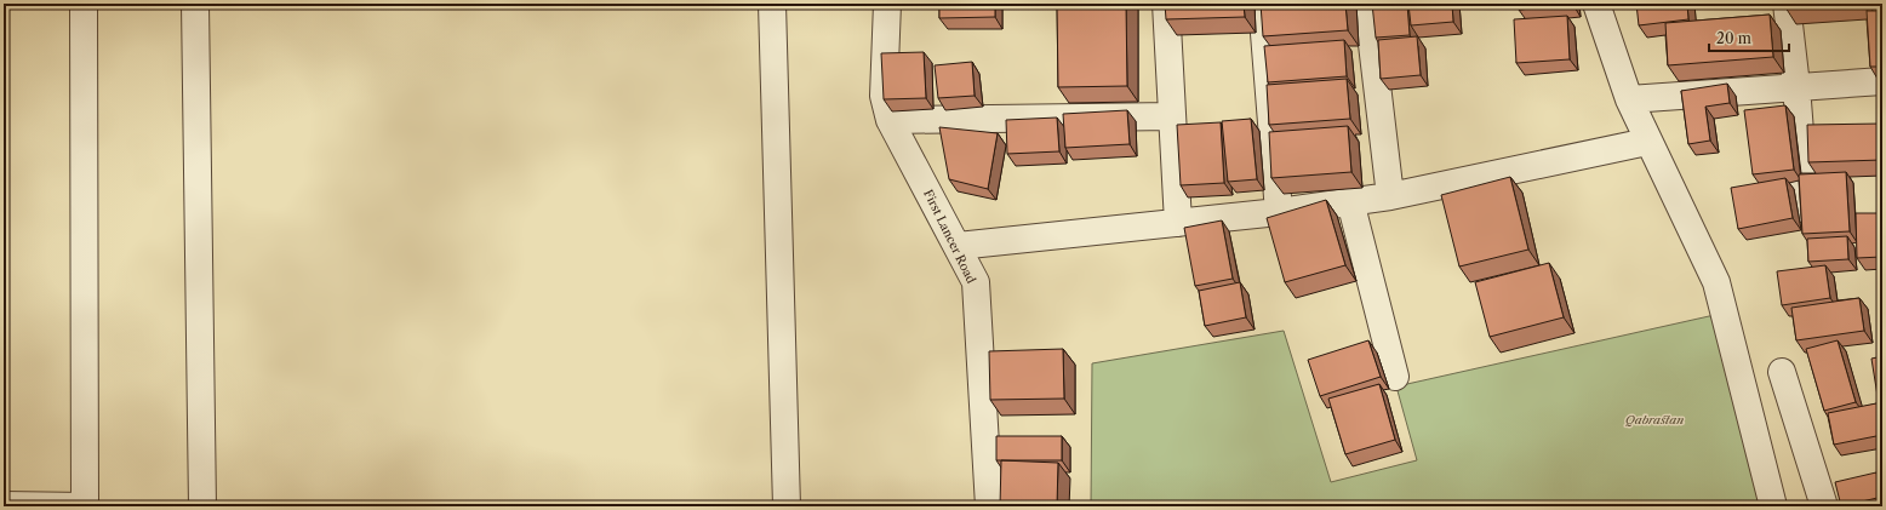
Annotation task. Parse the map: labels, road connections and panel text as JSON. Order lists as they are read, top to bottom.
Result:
{
  "streets": {
    "street": ["First Lancer Road"]
  },
  "parks": ["Qabrastan"],
  "scale_bar": "20 m"
}
